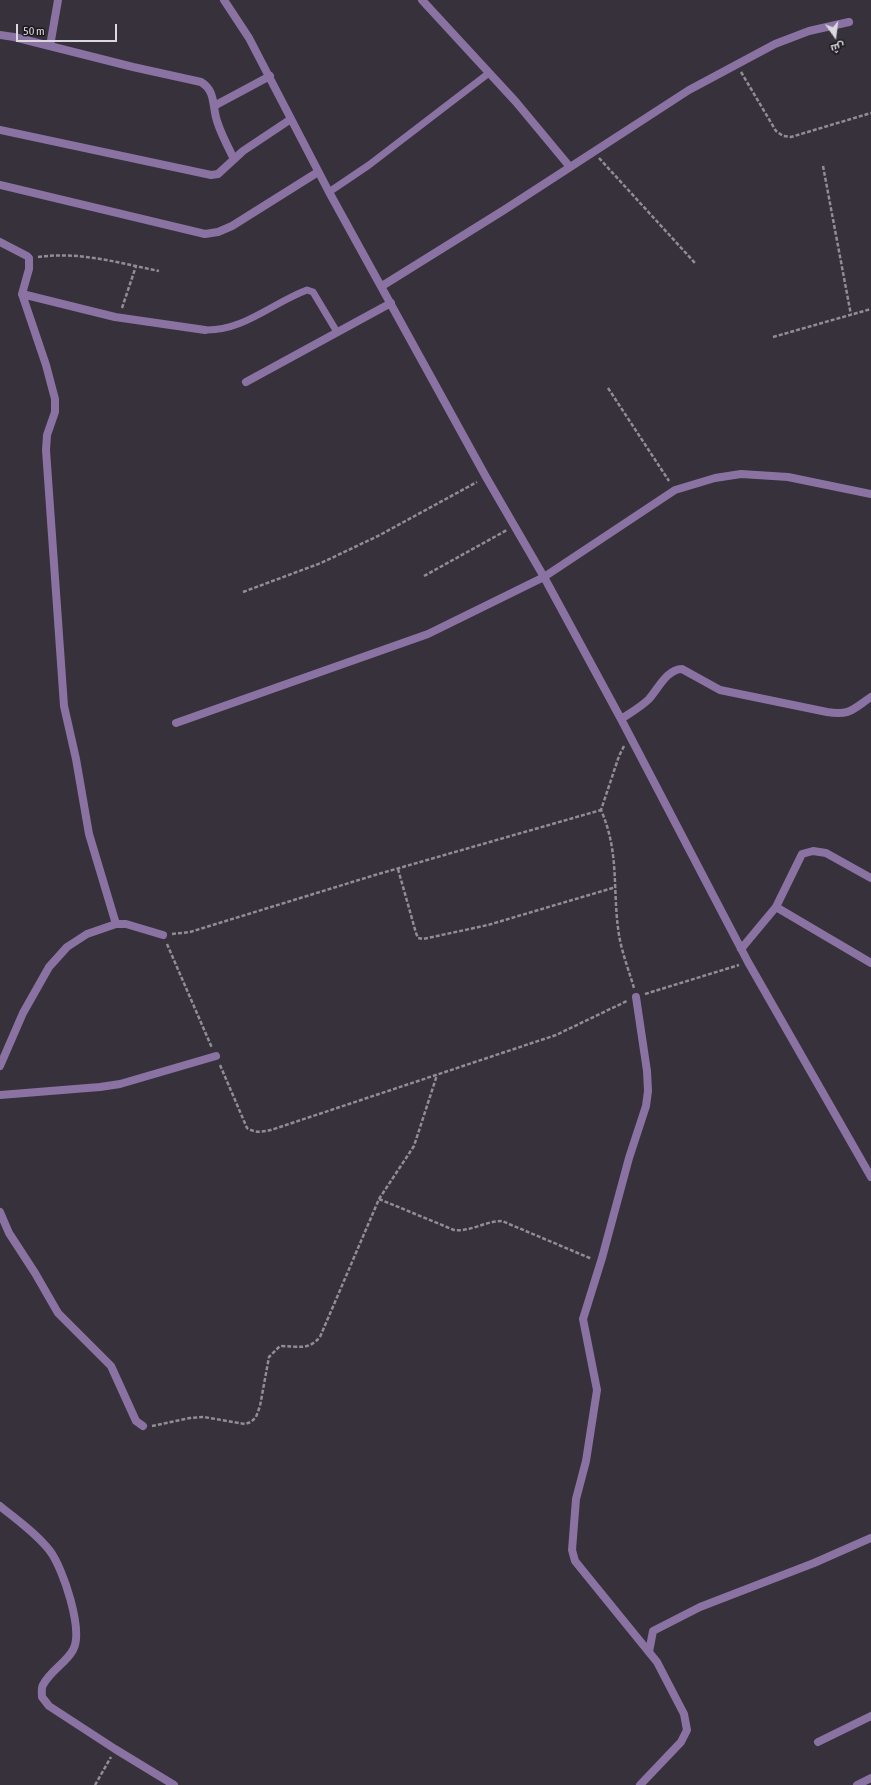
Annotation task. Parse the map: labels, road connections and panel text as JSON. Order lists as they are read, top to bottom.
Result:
{
  "scale_bar": "50 m",
  "north": "bottom"
}
